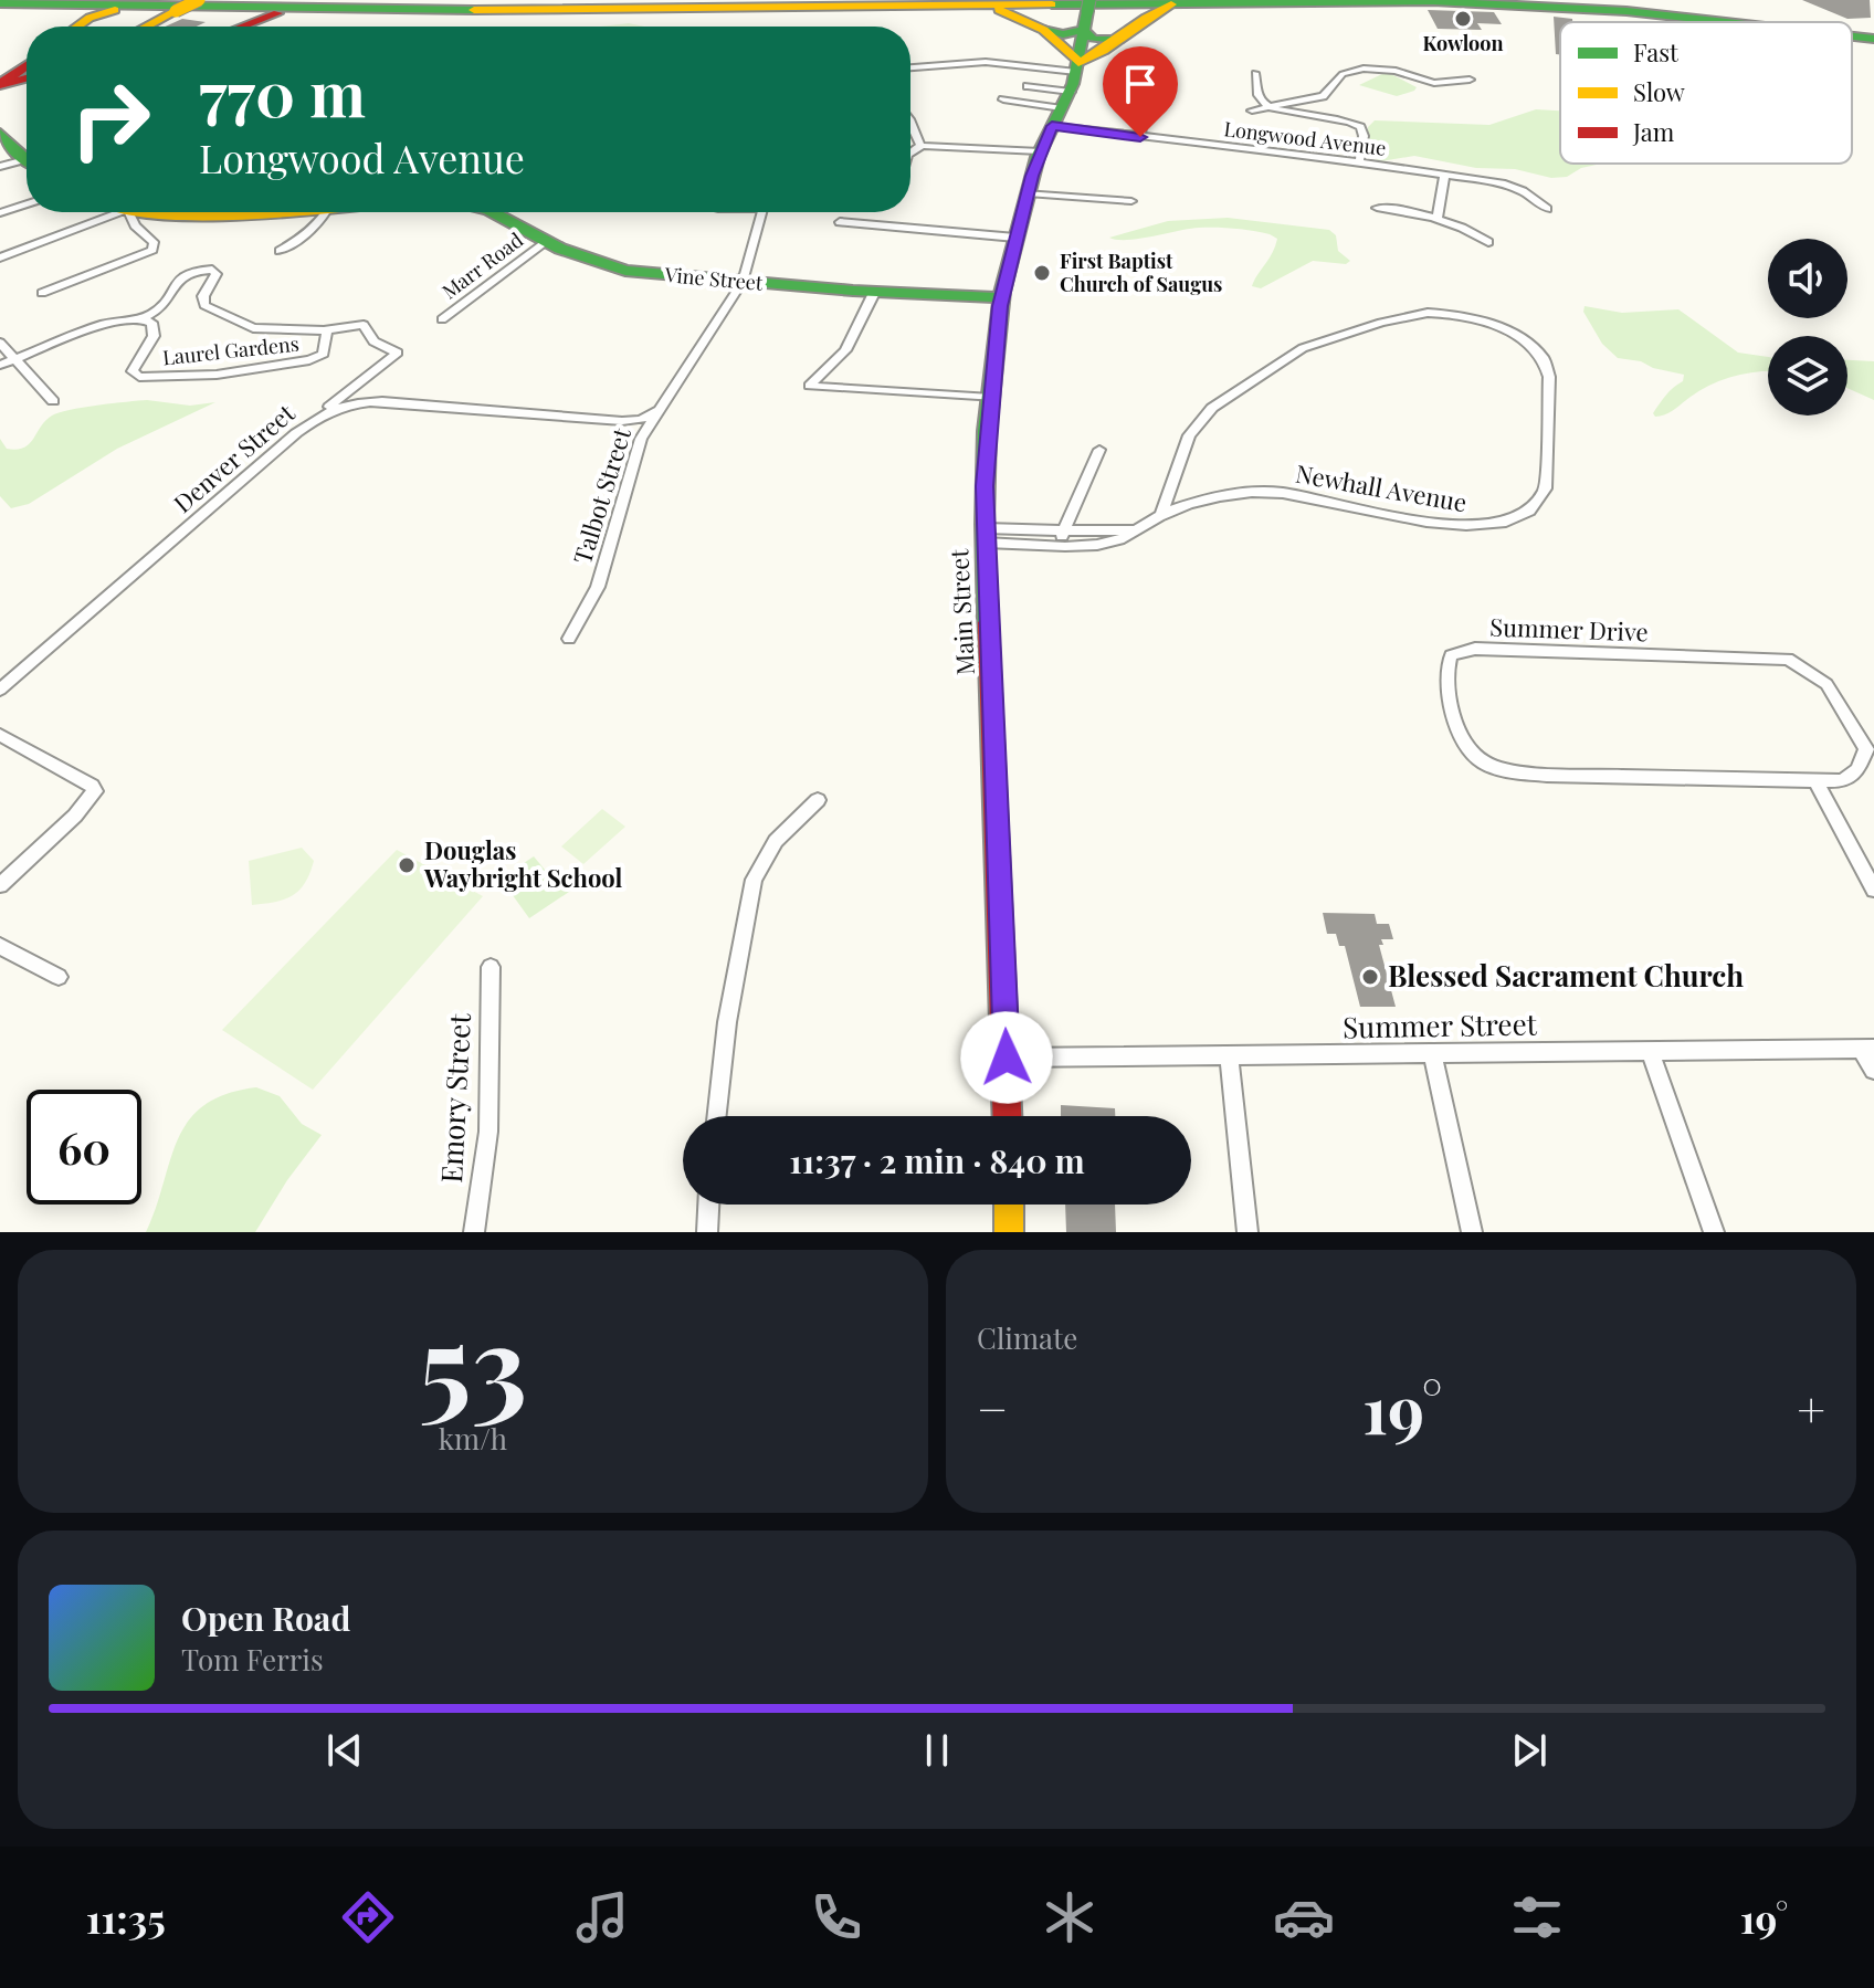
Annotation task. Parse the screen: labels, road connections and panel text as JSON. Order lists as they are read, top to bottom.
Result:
{
  "streets": {
    "main road": ["Vine Street", "Main Street"],
    "street": [
      "Longwood Avenue",
      "Marr Road",
      "Laurel Gardens",
      "Denver Street",
      "Newhall Avenue",
      "Talbot Street",
      "Summer Drive",
      "Summer Street",
      "Emory Street"
    ]
  },
  "crossings": [
    ["Longwood Avenue", "Main Street"],
    ["Marr Road", "Vine Street"],
    ["Vine Street", "Talbot Street"],
    ["Vine Street", "Main Street"],
    ["Denver Street", "Talbot Street"],
    ["Newhall Avenue", "Main Street"],
    ["Main Street", "Summer Street"]
  ],
  "places": [
    "Kowloon",
    "First Baptist Church of Saugus",
    "Douglas Waybright School",
    "Blessed Sacrament Church"
  ],
  "legend": ["Fast", "Slow", "Jam"],
  "page": {
    "turn": ["770 m", "Longwood Avenue"],
    "limit": "60",
    "trip": "11:37 · 2 min · 840 m",
    "tile": [
      ["53", "km/h"],
      "Climate"
    ],
    "heat": ["−", "19°", "+"],
    "song": ["Open Road", "Tom Ferris"],
    "tabs": ["11:35", "19°"]
  }
}
